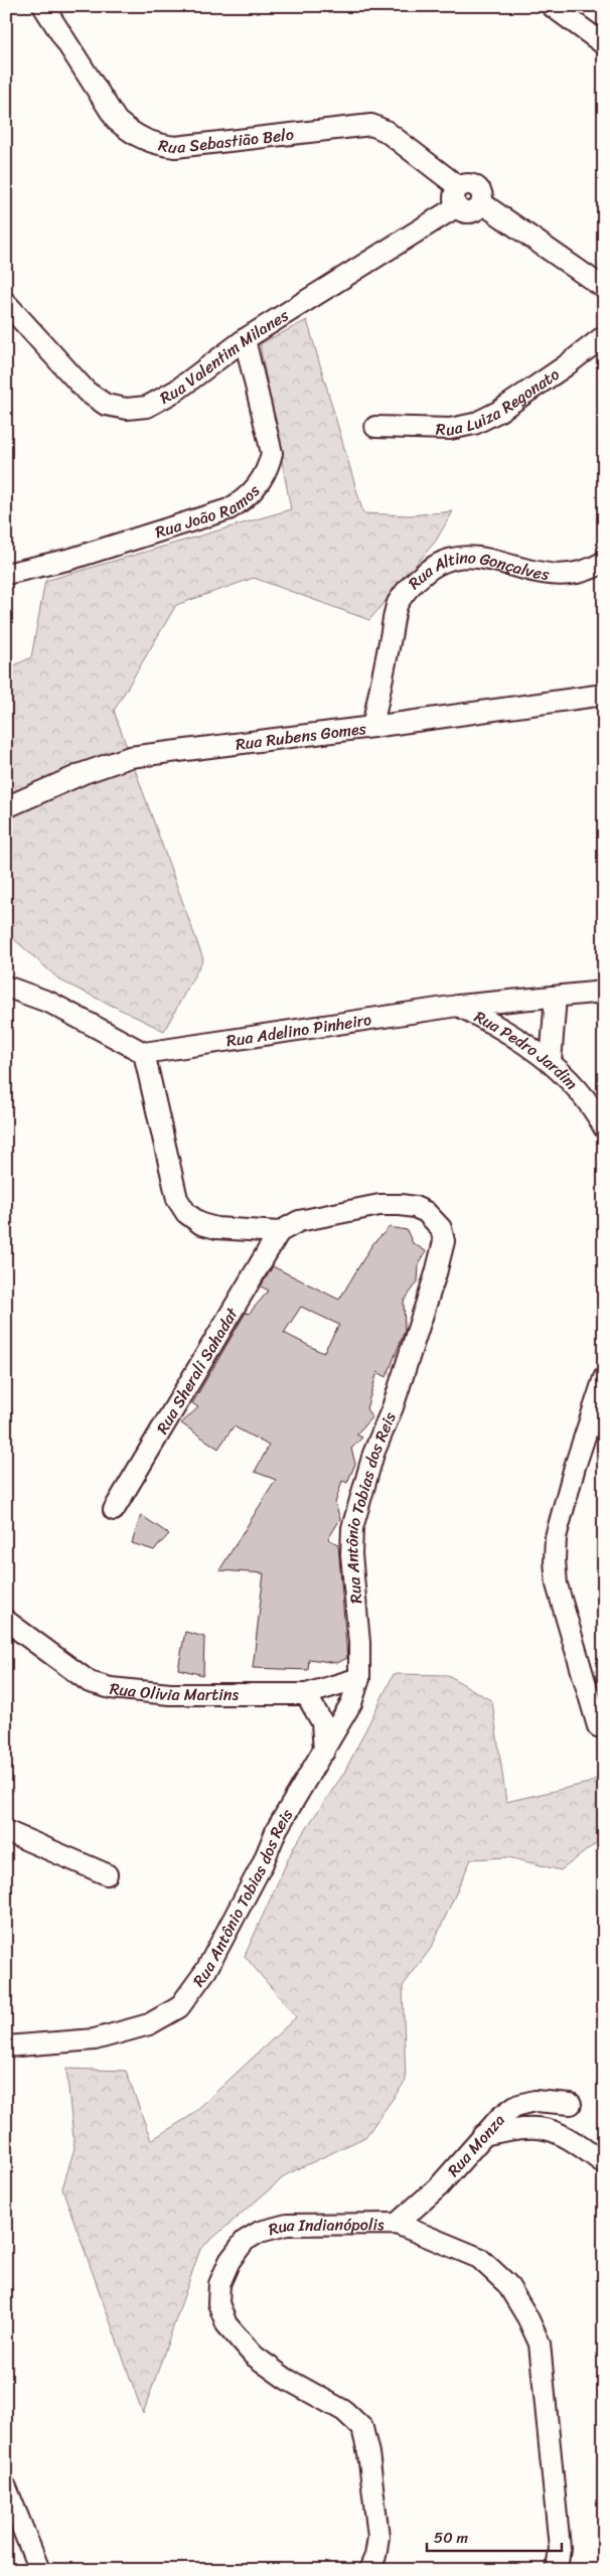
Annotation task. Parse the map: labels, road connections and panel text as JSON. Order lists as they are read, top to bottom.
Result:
{
  "streets": {
    "street": [
      "Rua Sebastião Belo",
      "Rua Valentim Milanes",
      "Rua Luiza Regonato",
      "Rua João Ramos",
      "Rua Altino Gonçalves",
      "Rua Rubens Gomes",
      "Rua Adelino Pinheiro",
      "Rua Pedro Jardim",
      "Rua Sherali Sahadat",
      "Rua Antônio Tobias dos Reis",
      "Rua Olivia Martins",
      "Rua Monza",
      "Rua Indianópolis"
    ]
  },
  "crossings": [
    ["Rua Sebastião Belo", "Rua Valentim Milanes"],
    ["Rua Valentim Milanes", "Rua João Ramos"],
    ["Rua Altino Gonçalves", "Rua Rubens Gomes"],
    ["Rua Adelino Pinheiro", "Rua Pedro Jardim"],
    ["Rua Sherali Sahadat", "Rua Antônio Tobias dos Reis"],
    ["Rua Antônio Tobias dos Reis", "Rua Olivia Martins"],
    ["Rua Monza", "Rua Indianópolis"]
  ],
  "scale_bar": "50 m"
}
